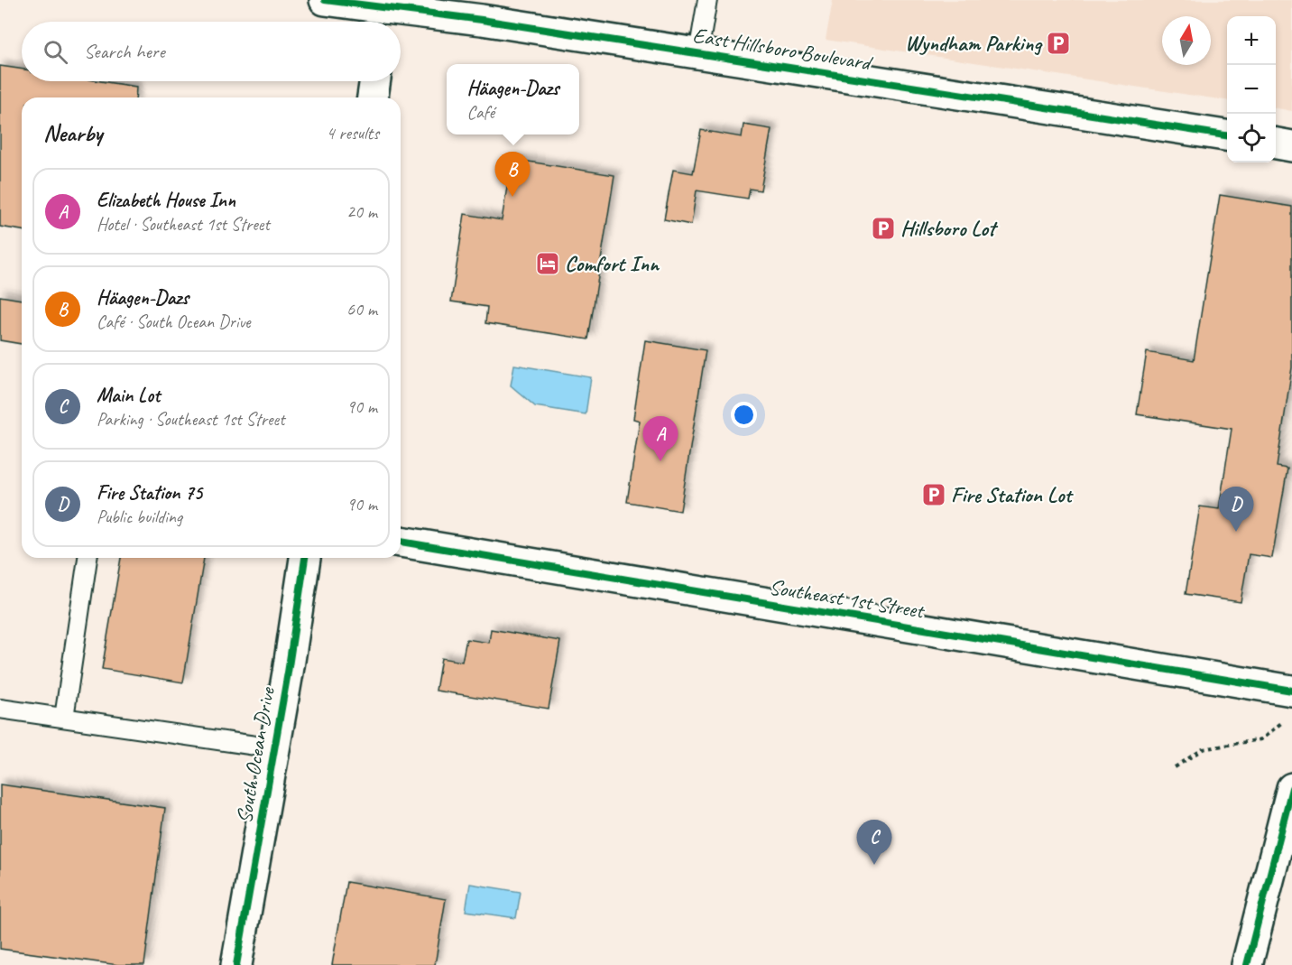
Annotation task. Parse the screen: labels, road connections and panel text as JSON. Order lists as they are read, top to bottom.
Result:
{
  "streets": {
    "street": ["East Hillsboro Boulevard", "Southeast 1st Street", "South Ocean Drive"]
  },
  "places": {
    "parking": ["Wyndham Parking", "Hillsboro Lot", "Fire Station Lot"],
    "hotel": ["Comfort Inn"]
  },
  "north": "top",
  "page": {
    "map_buttons": ["+", "−"],
    "search": "Search here",
    "popup": ["Häagen-Dazs", "Café"],
    "heading": ["Nearby", "4 results"],
    "pins": [
      "B",
      "A",
      "D",
      "C"
    ],
    "list": [
      {
        "mark": "A",
        "name": "Elizabeth House Inn",
        "note": "Hotel · Southeast 1st Street",
        "value": "20 m"
      },
      {
        "mark": "B",
        "name": "Häagen-Dazs",
        "note": "Café · South Ocean Drive",
        "value": "60 m"
      },
      {
        "mark": "C",
        "name": "Main Lot",
        "note": "Parking · Southeast 1st Street",
        "value": "90 m"
      },
      {
        "mark": "D",
        "name": "Fire Station 75",
        "note": "Public building",
        "value": "90 m"
      }
    ]
  }
}
